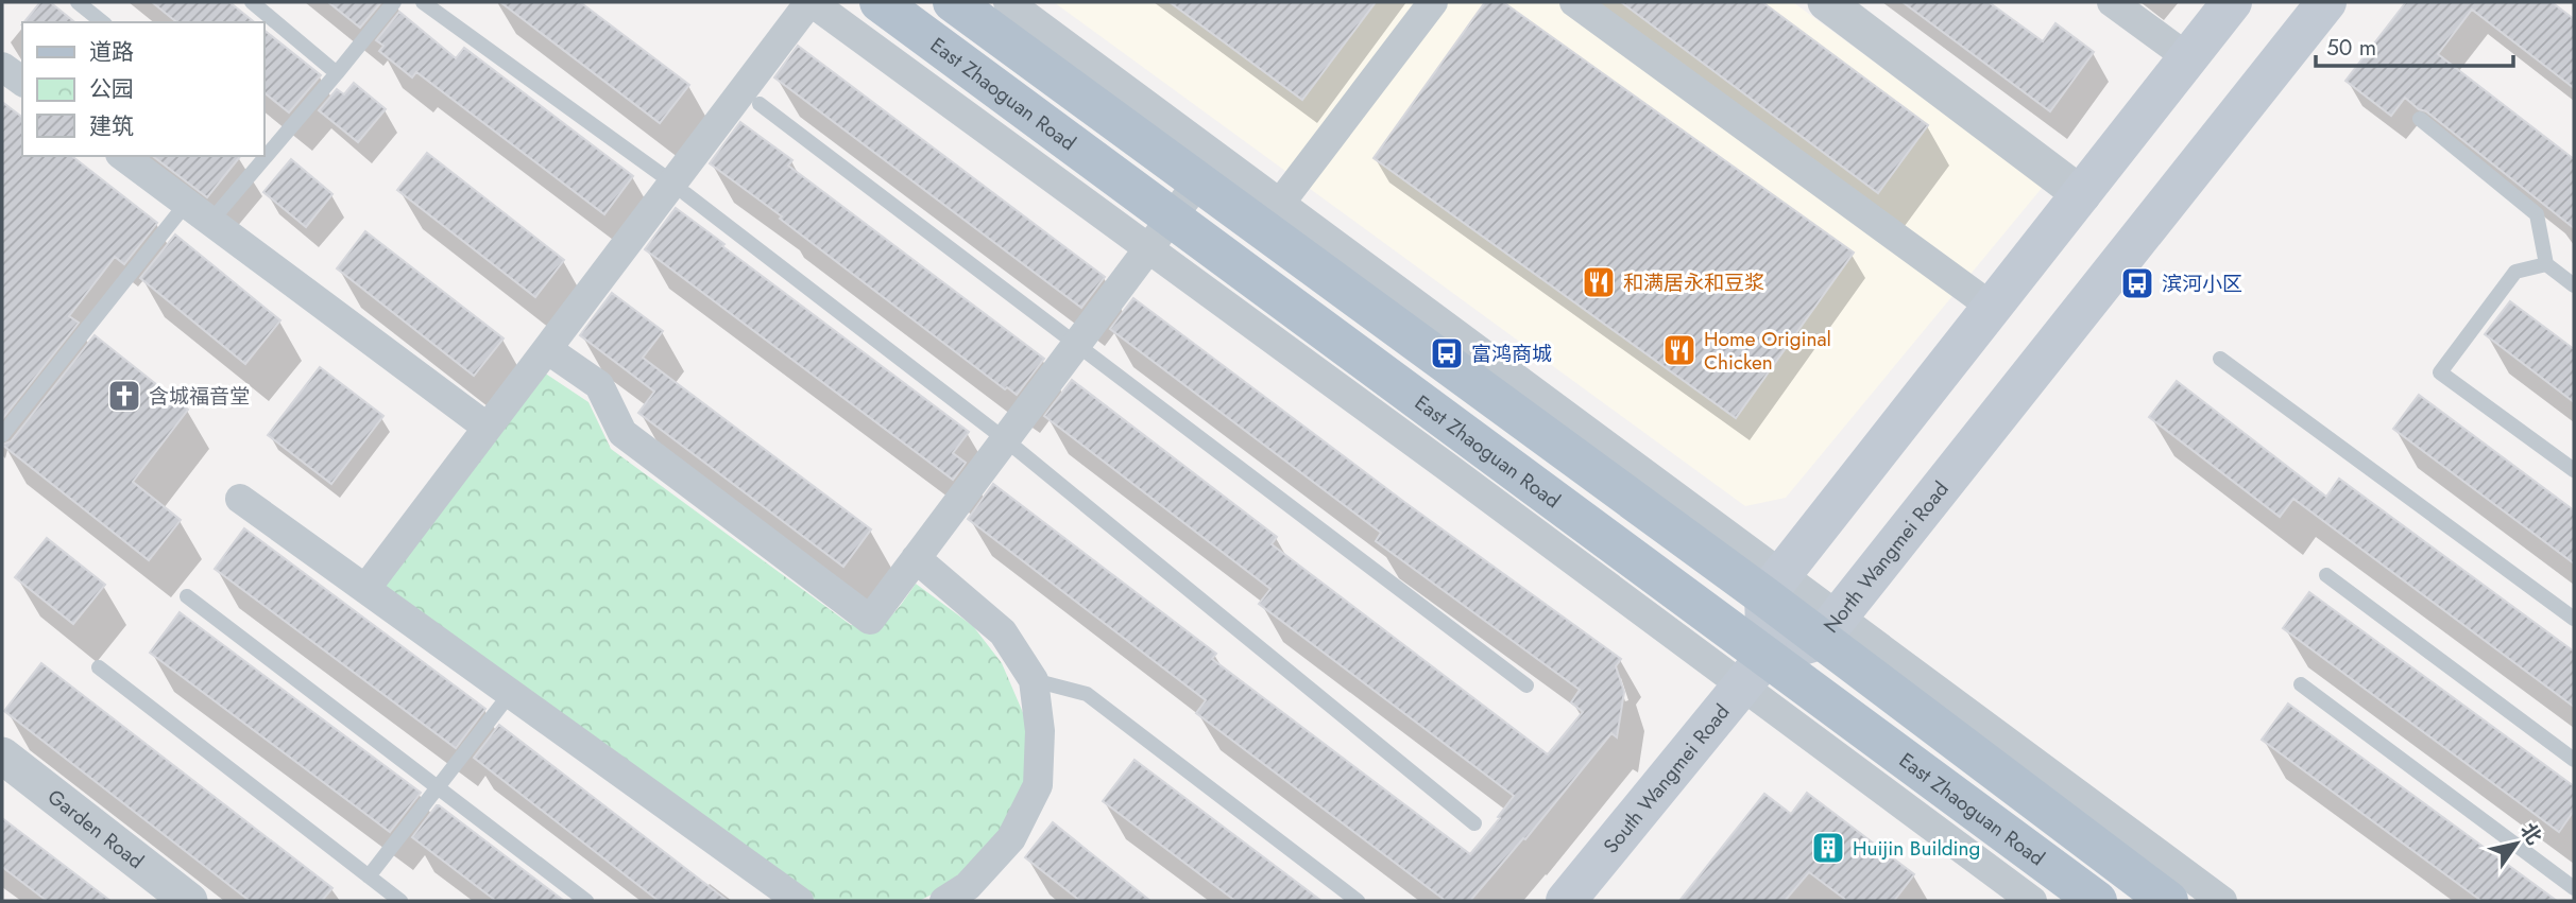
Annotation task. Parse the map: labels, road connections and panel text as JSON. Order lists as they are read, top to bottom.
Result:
{
  "streets": {
    "main road": ["East Zhaoguan Road", "North Wangmei Road", "South Wangmei Road"],
    "street": ["Garden Road"]
  },
  "crossings": [
    ["East Zhaoguan Road", "North Wangmei Road"],
    ["East Zhaoguan Road", "South Wangmei Road"],
    ["North Wangmei Road", "South Wangmei Road"]
  ],
  "places": {
    "restaurant": ["和满居永和豆浆", "Home Original Chicken"],
    "bus stop": ["滨河小区", "富鸿商城"],
    "church": ["含城福音堂"],
    "building": ["Huijin Building"]
  },
  "legend": ["道路", "公园", "建筑"],
  "scale_bar": "50 m",
  "north": "top right"
}
